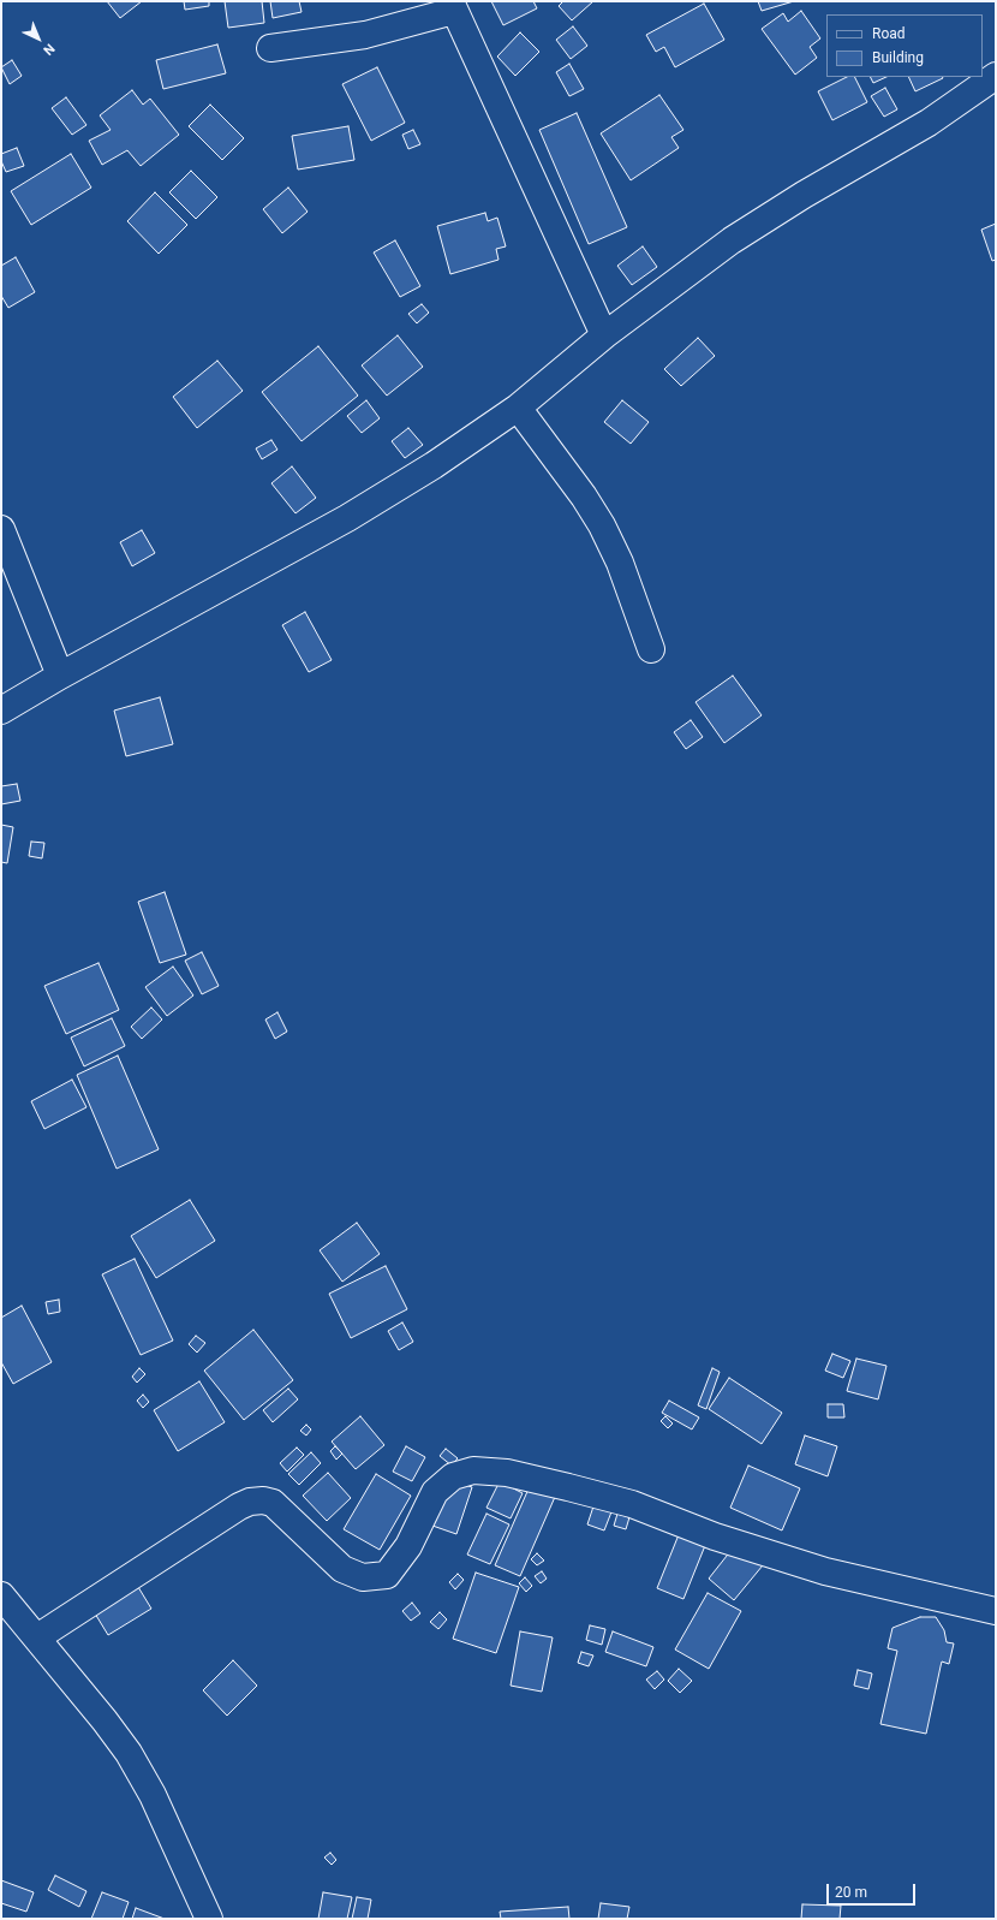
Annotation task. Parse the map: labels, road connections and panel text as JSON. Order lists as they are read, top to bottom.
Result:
{
  "legend": ["Road", "Building"],
  "scale_bar": "20 m",
  "north": "bottom right"
}
